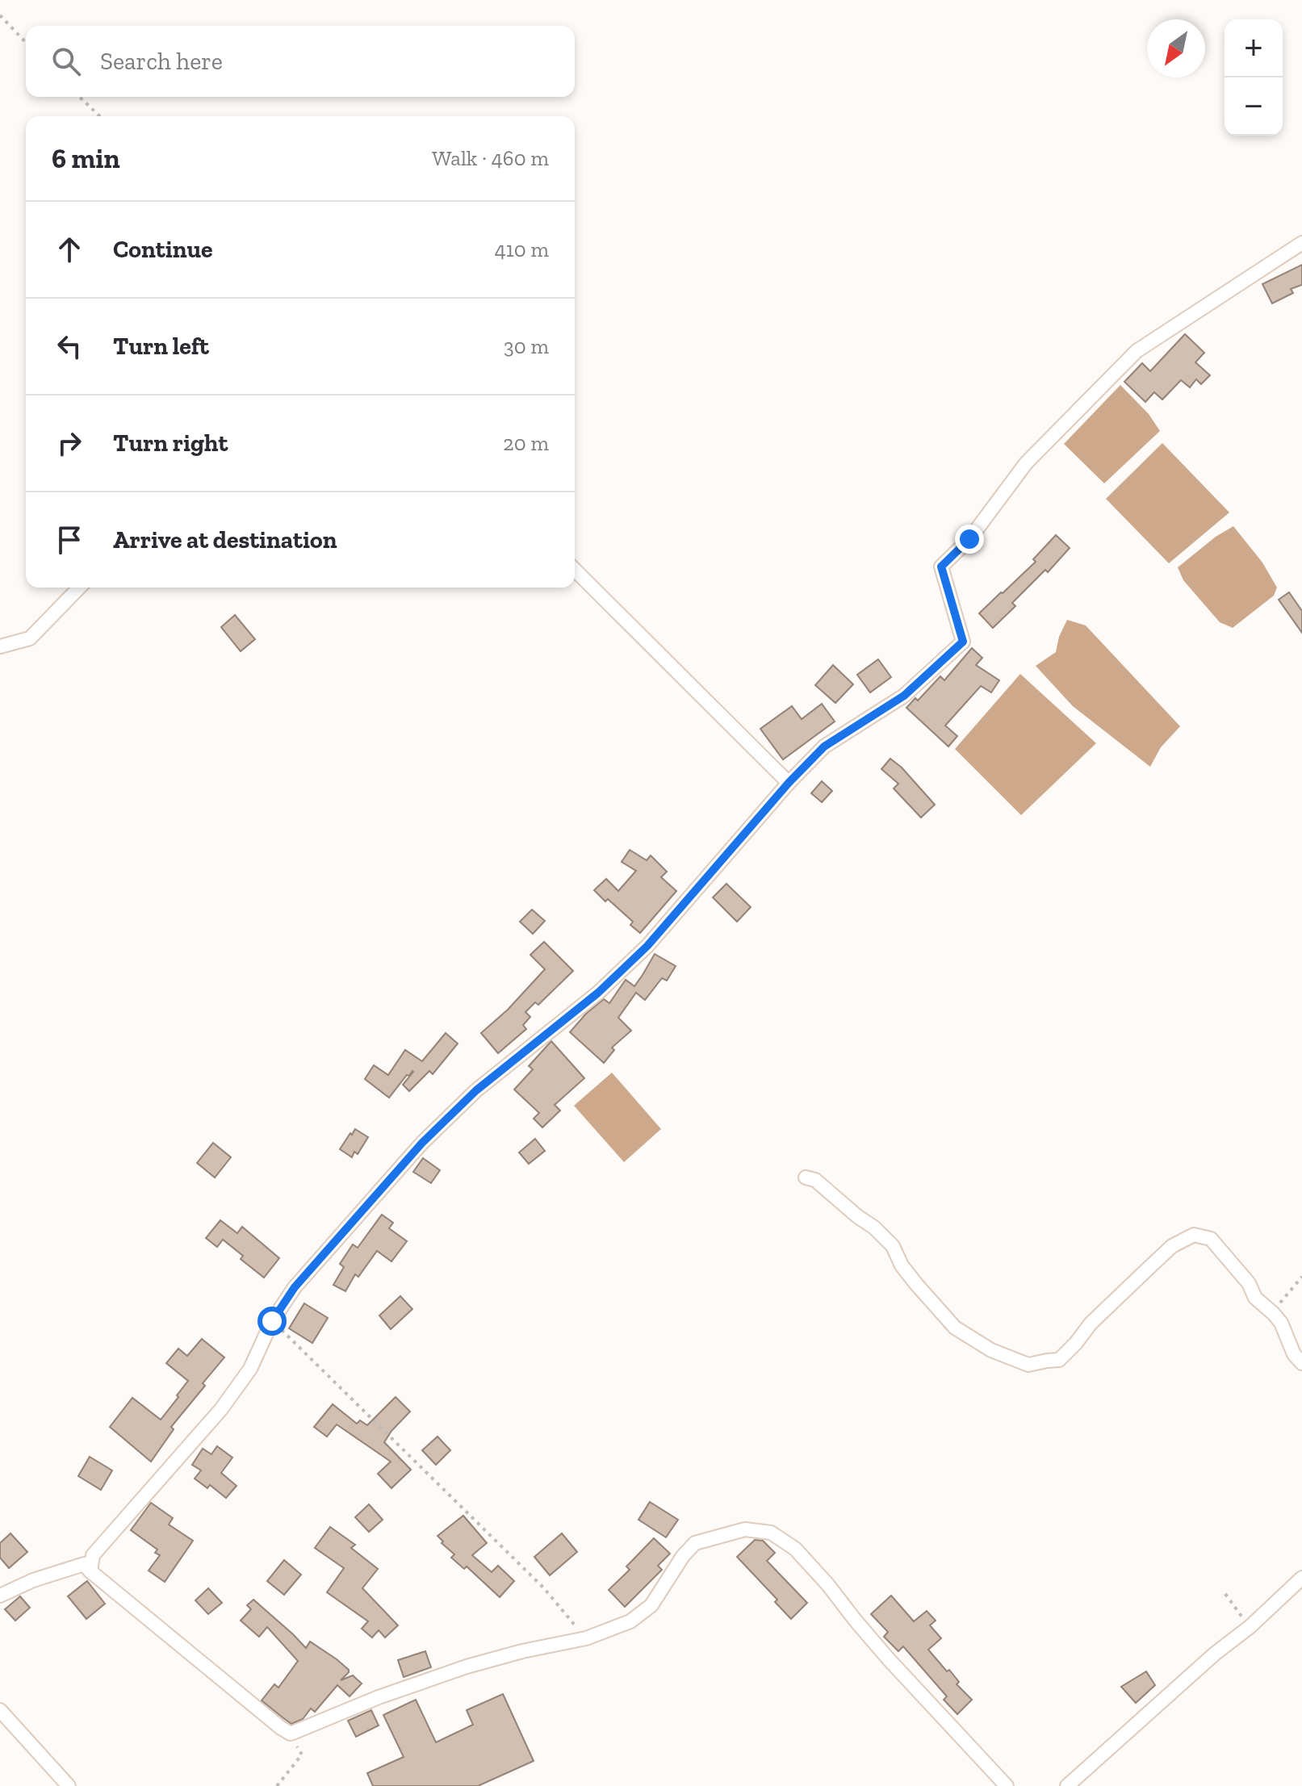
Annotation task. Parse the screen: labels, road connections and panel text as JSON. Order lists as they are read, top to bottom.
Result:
{
  "north": "bottom left",
  "page": {
    "map_buttons": ["+", "−"],
    "search": "Search here",
    "heading": ["6 min", "Walk · 460 m"],
    "list": [
      ["Continue", "410 m"],
      ["Turn left", "30 m"],
      ["Turn right", "20 m"],
      "Arrive at destination"
    ]
  }
}
